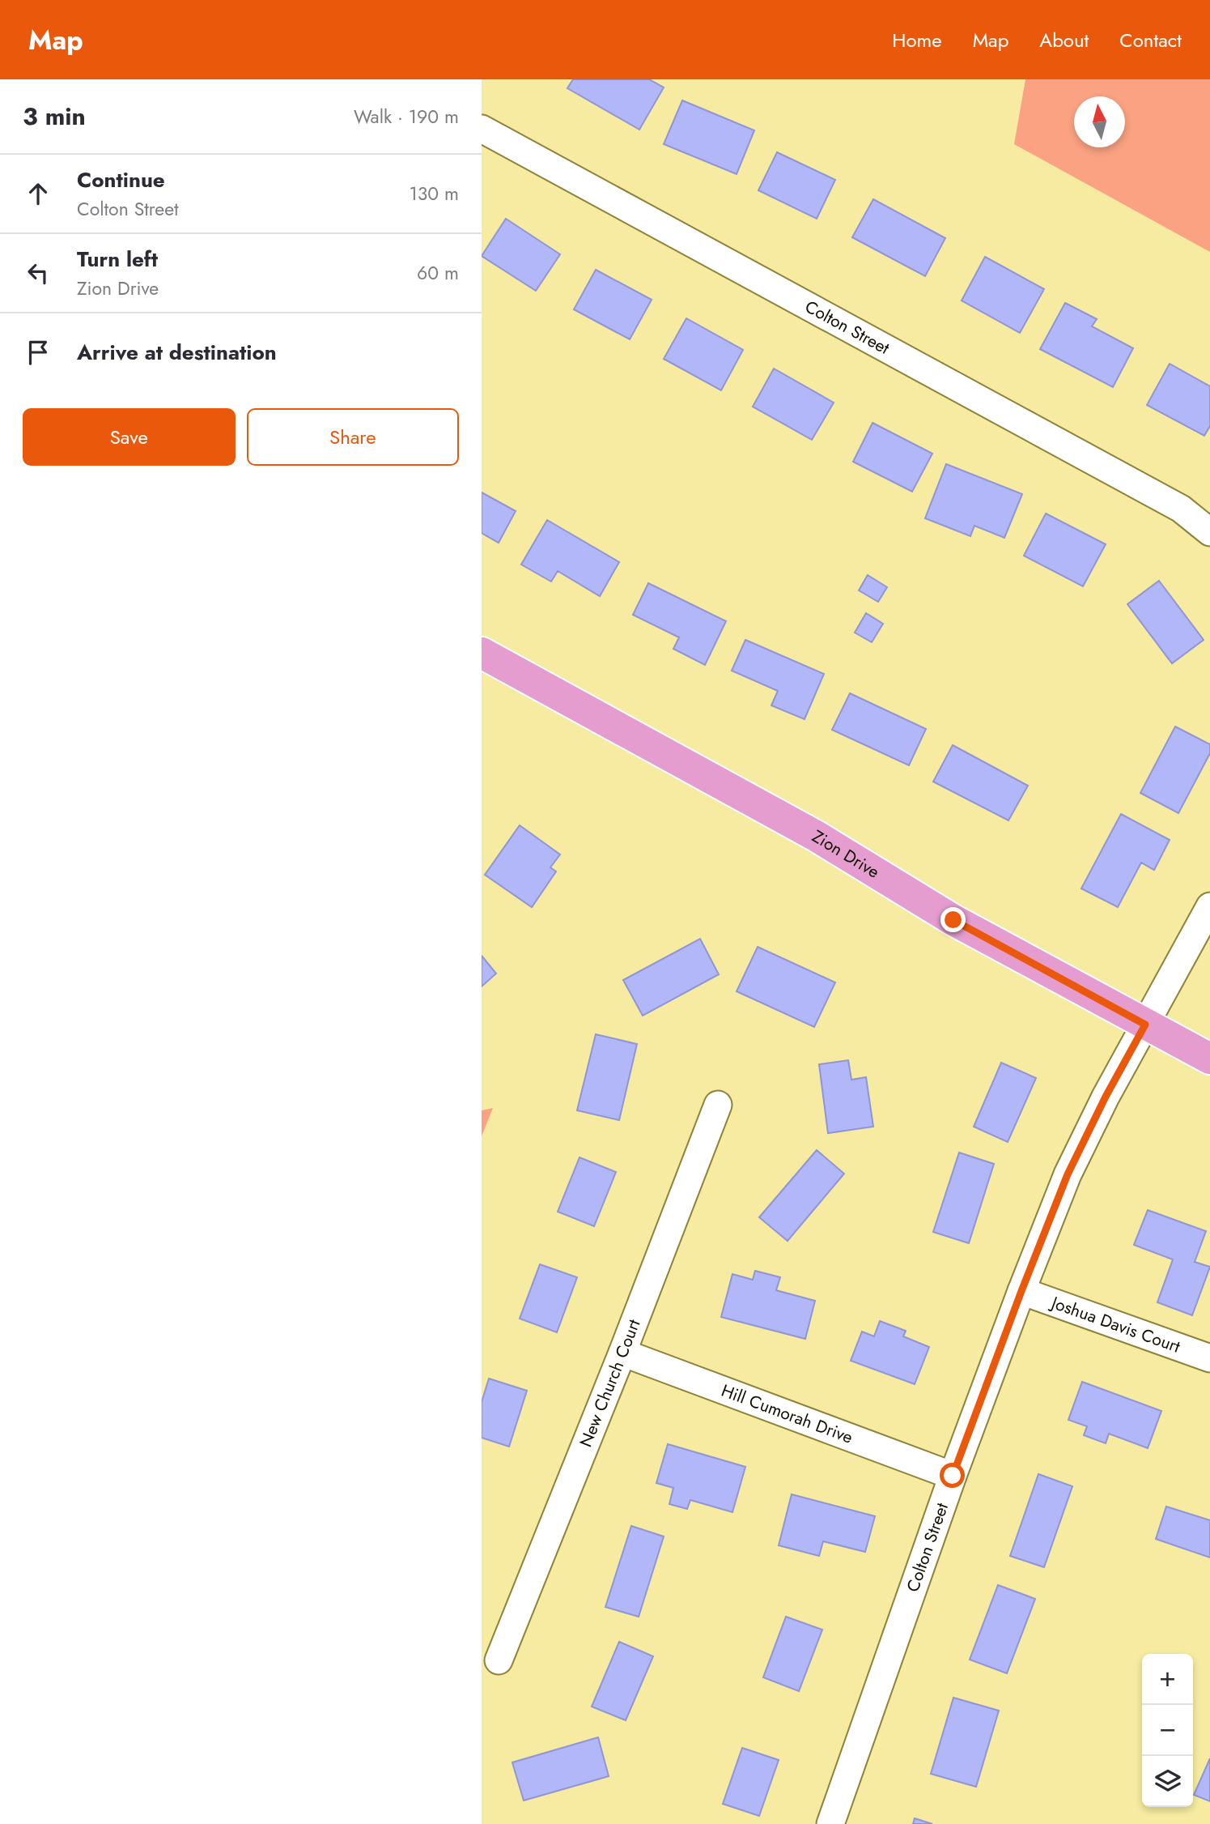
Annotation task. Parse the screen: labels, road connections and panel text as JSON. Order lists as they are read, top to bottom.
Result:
{
  "streets": {
    "main road": ["Zion Drive"],
    "street": [
      "Colton Street",
      "Joshua Davis Court",
      "New Church Court",
      "Hill Cumorah Drive"
    ]
  },
  "crossings": [
    ["Colton Street", "Zion Drive"],
    ["Colton Street", "Joshua Davis Court"],
    ["Colton Street", "Hill Cumorah Drive"],
    ["New Church Court", "Hill Cumorah Drive"]
  ],
  "north": "top",
  "page": {
    "header": "Map",
    "nav": [
      "Home",
      "Map",
      "About",
      "Contact"
    ],
    "heading": ["3 min", "Walk · 190 m"],
    "list": [
      ["Continue", "Colton Street", "130 m"],
      ["Turn left", "Zion Drive", "60 m"],
      "Arrive at destination"
    ],
    "buttons": ["Save", "Share"],
    "map_buttons": ["+", "−"]
  }
}
